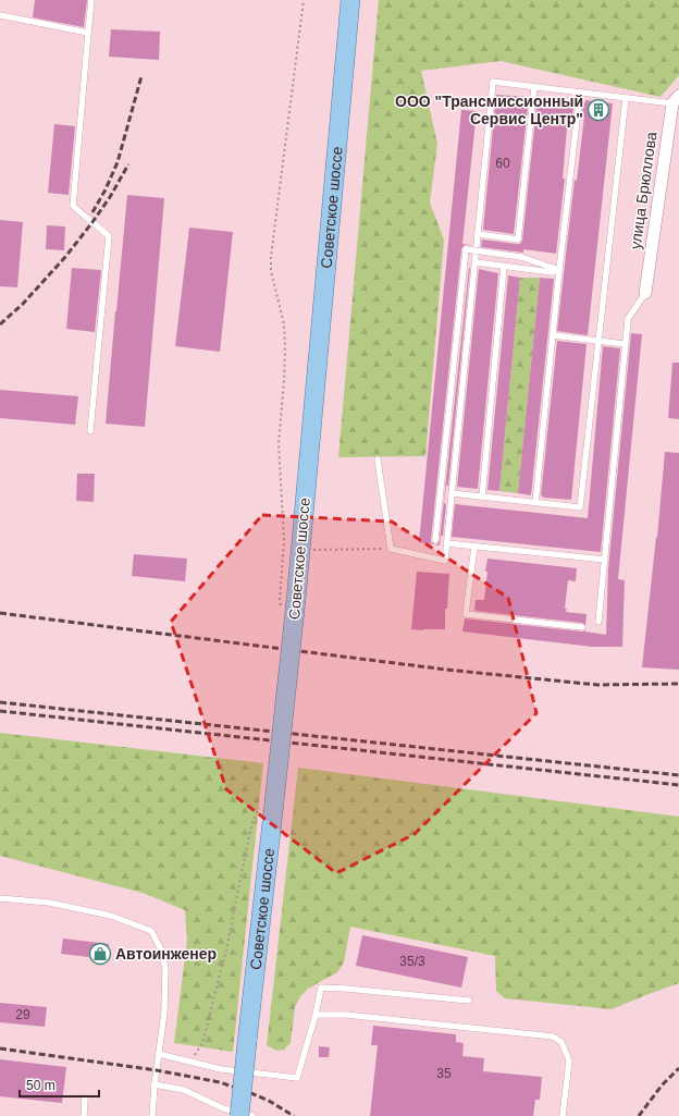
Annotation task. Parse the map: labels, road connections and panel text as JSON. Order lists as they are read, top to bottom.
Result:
{
  "streets": {
    "main road": ["Советское шоссе"],
    "street": ["улица Брюллова"]
  },
  "places": {
    "building": ["ООО \"Трансмиссионный Сервис Центр\""],
    "shop": ["Автоинженер"]
  },
  "house_numbers": [
    "60",
    "35/3",
    "29",
    "35"
  ],
  "scale_bar": "50 m"
}
